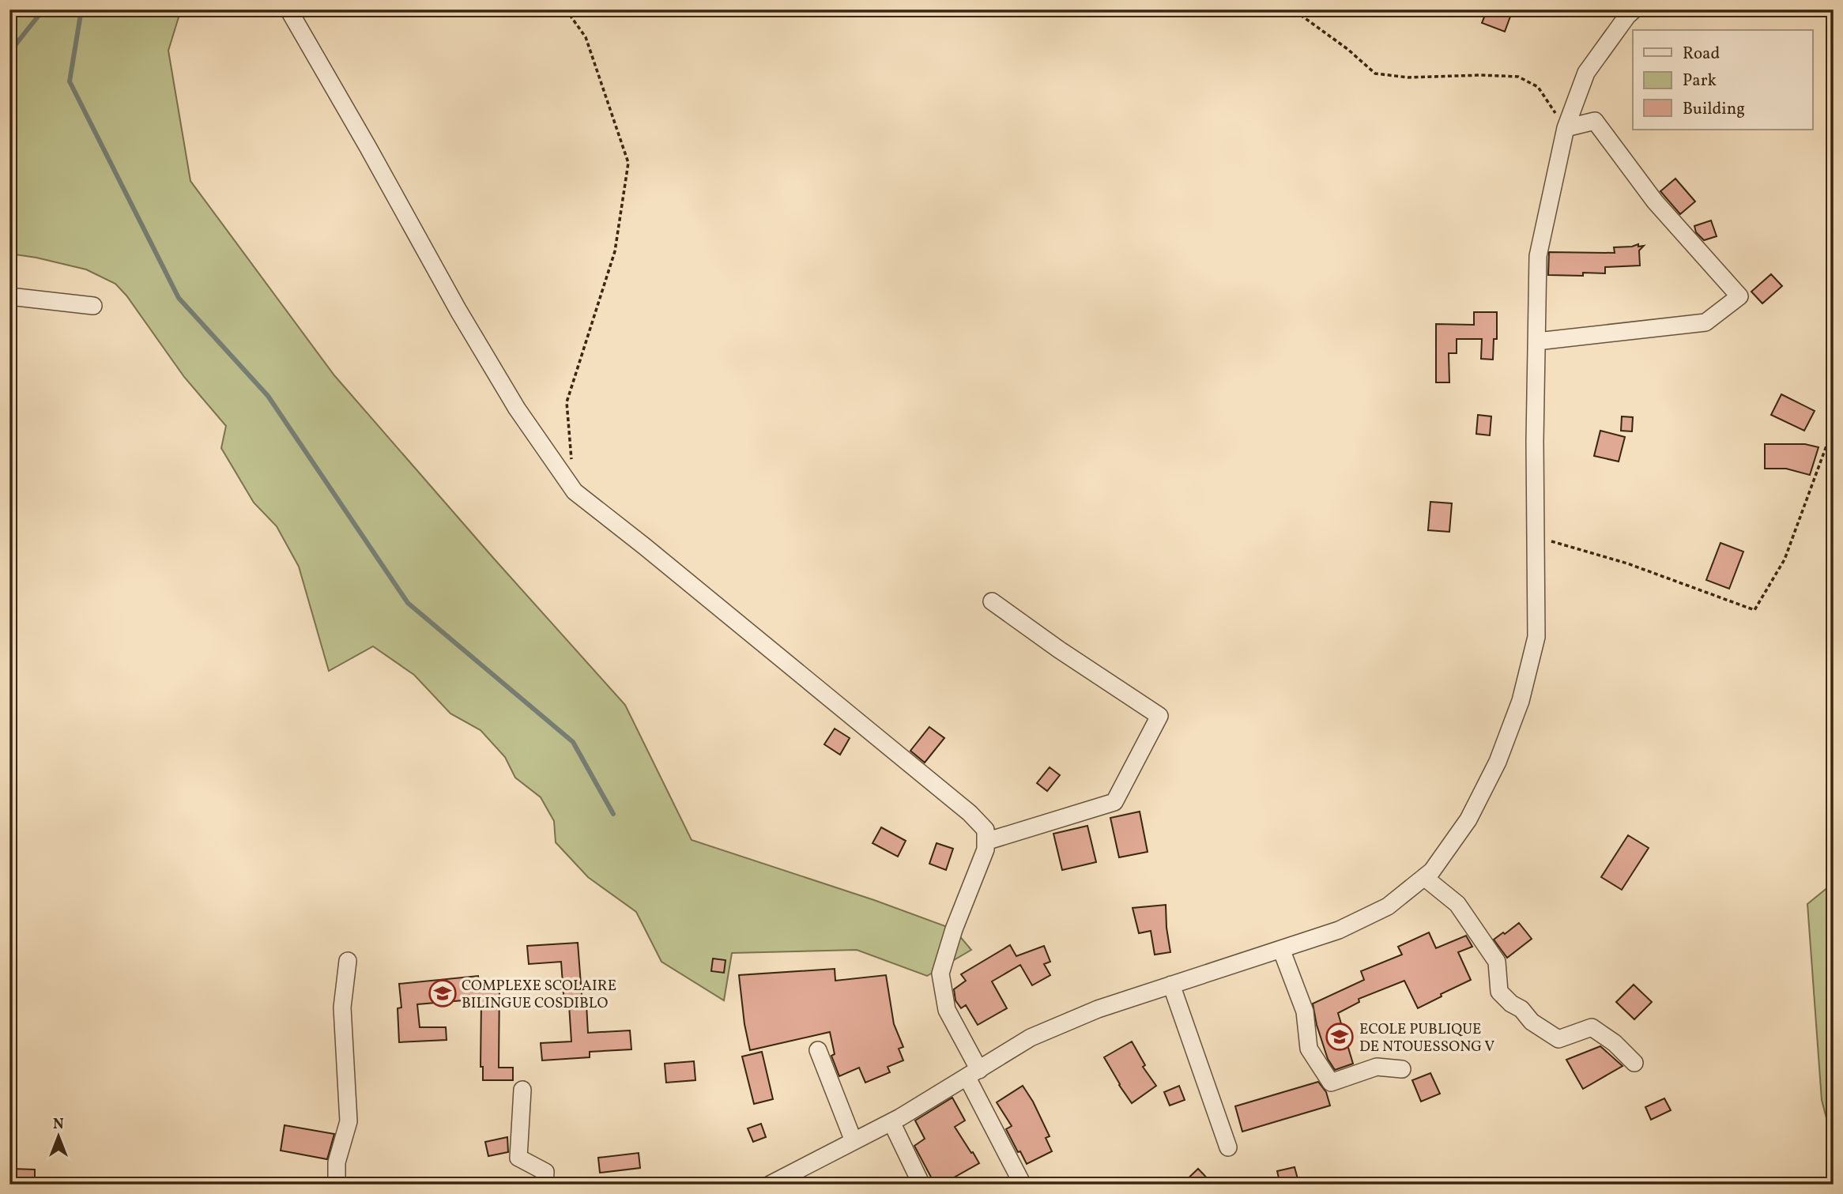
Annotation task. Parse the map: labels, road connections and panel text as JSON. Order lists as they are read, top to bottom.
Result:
{
  "places": {
    "school or university": ["COMPLEXE SCOLAIRE BILINGUE COSDIBLO", "ECOLE PUBLIQUE DE NTOUESSONG V"]
  },
  "legend": ["Road", "Park", "Building"],
  "north": "top"
}
